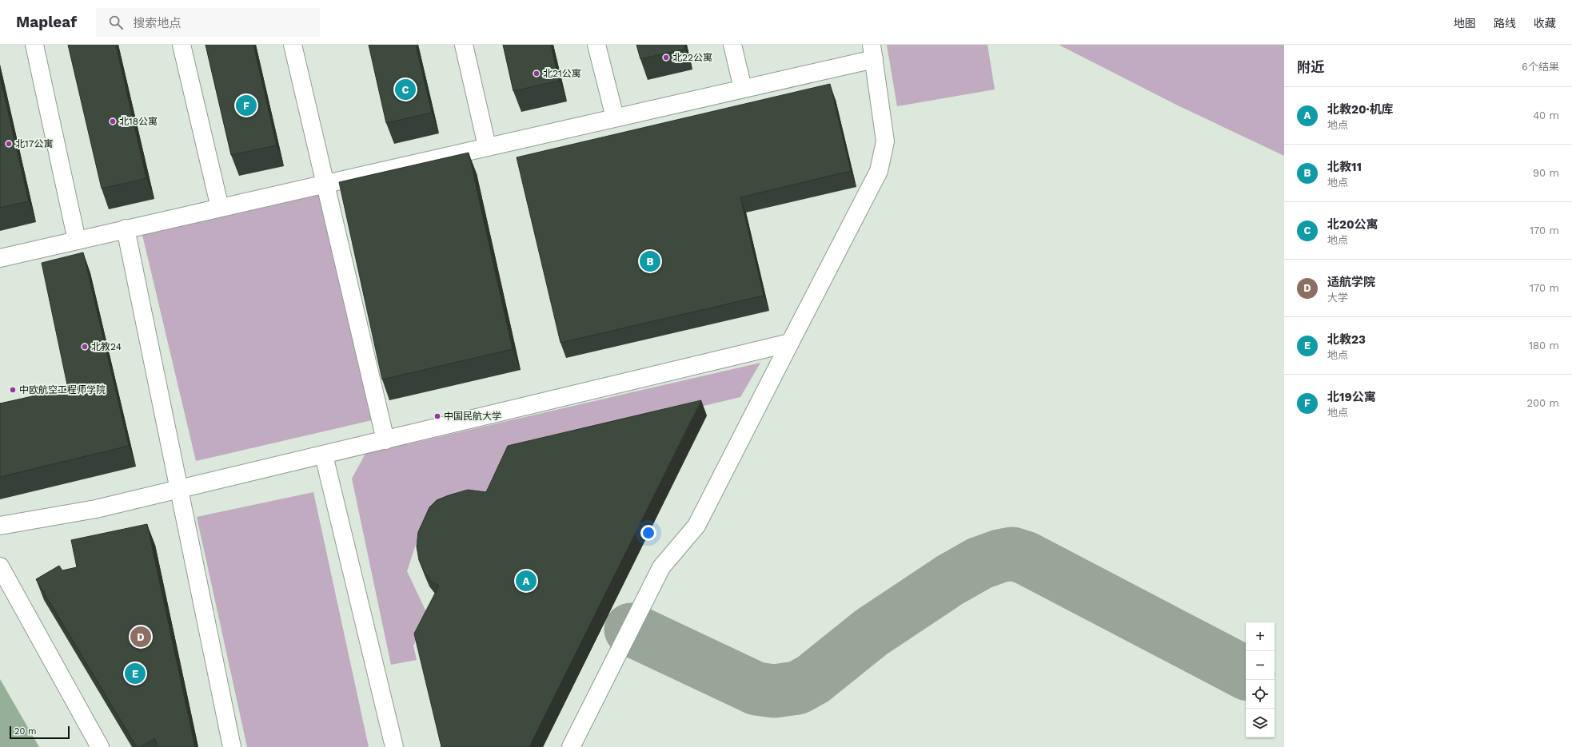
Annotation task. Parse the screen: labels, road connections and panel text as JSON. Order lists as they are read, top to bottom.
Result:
{
  "places": [
    "北22公寓",
    "北21公寓",
    "北18公寓",
    "北17公寓",
    "北教24",
    "中欧航空工程师学院",
    "中国民航大学"
  ],
  "scale_bar": "20 m",
  "page": {
    "header": "Mapleaf",
    "search": "搜索地点",
    "nav": ["地图", "路线", "收藏"],
    "heading": ["附近", "6个结果"],
    "pins": [
      "C",
      "F",
      "B",
      "A",
      "D",
      "E"
    ],
    "list": [
      {
        "mark": "A",
        "name": "北教20·机库",
        "note": "地点",
        "value": "40 m"
      },
      {
        "mark": "B",
        "name": "北教11",
        "note": "地点",
        "value": "90 m"
      },
      {
        "mark": "C",
        "name": "北20公寓",
        "note": "地点",
        "value": "170 m"
      },
      {
        "mark": "D",
        "name": "适航学院",
        "note": "大学",
        "value": "170 m"
      },
      {
        "mark": "E",
        "name": "北教23",
        "note": "地点",
        "value": "180 m"
      },
      {
        "mark": "F",
        "name": "北19公寓",
        "note": "地点",
        "value": "200 m"
      }
    ],
    "map_buttons": ["+", "−"],
    "scale": "20 m"
  }
}
